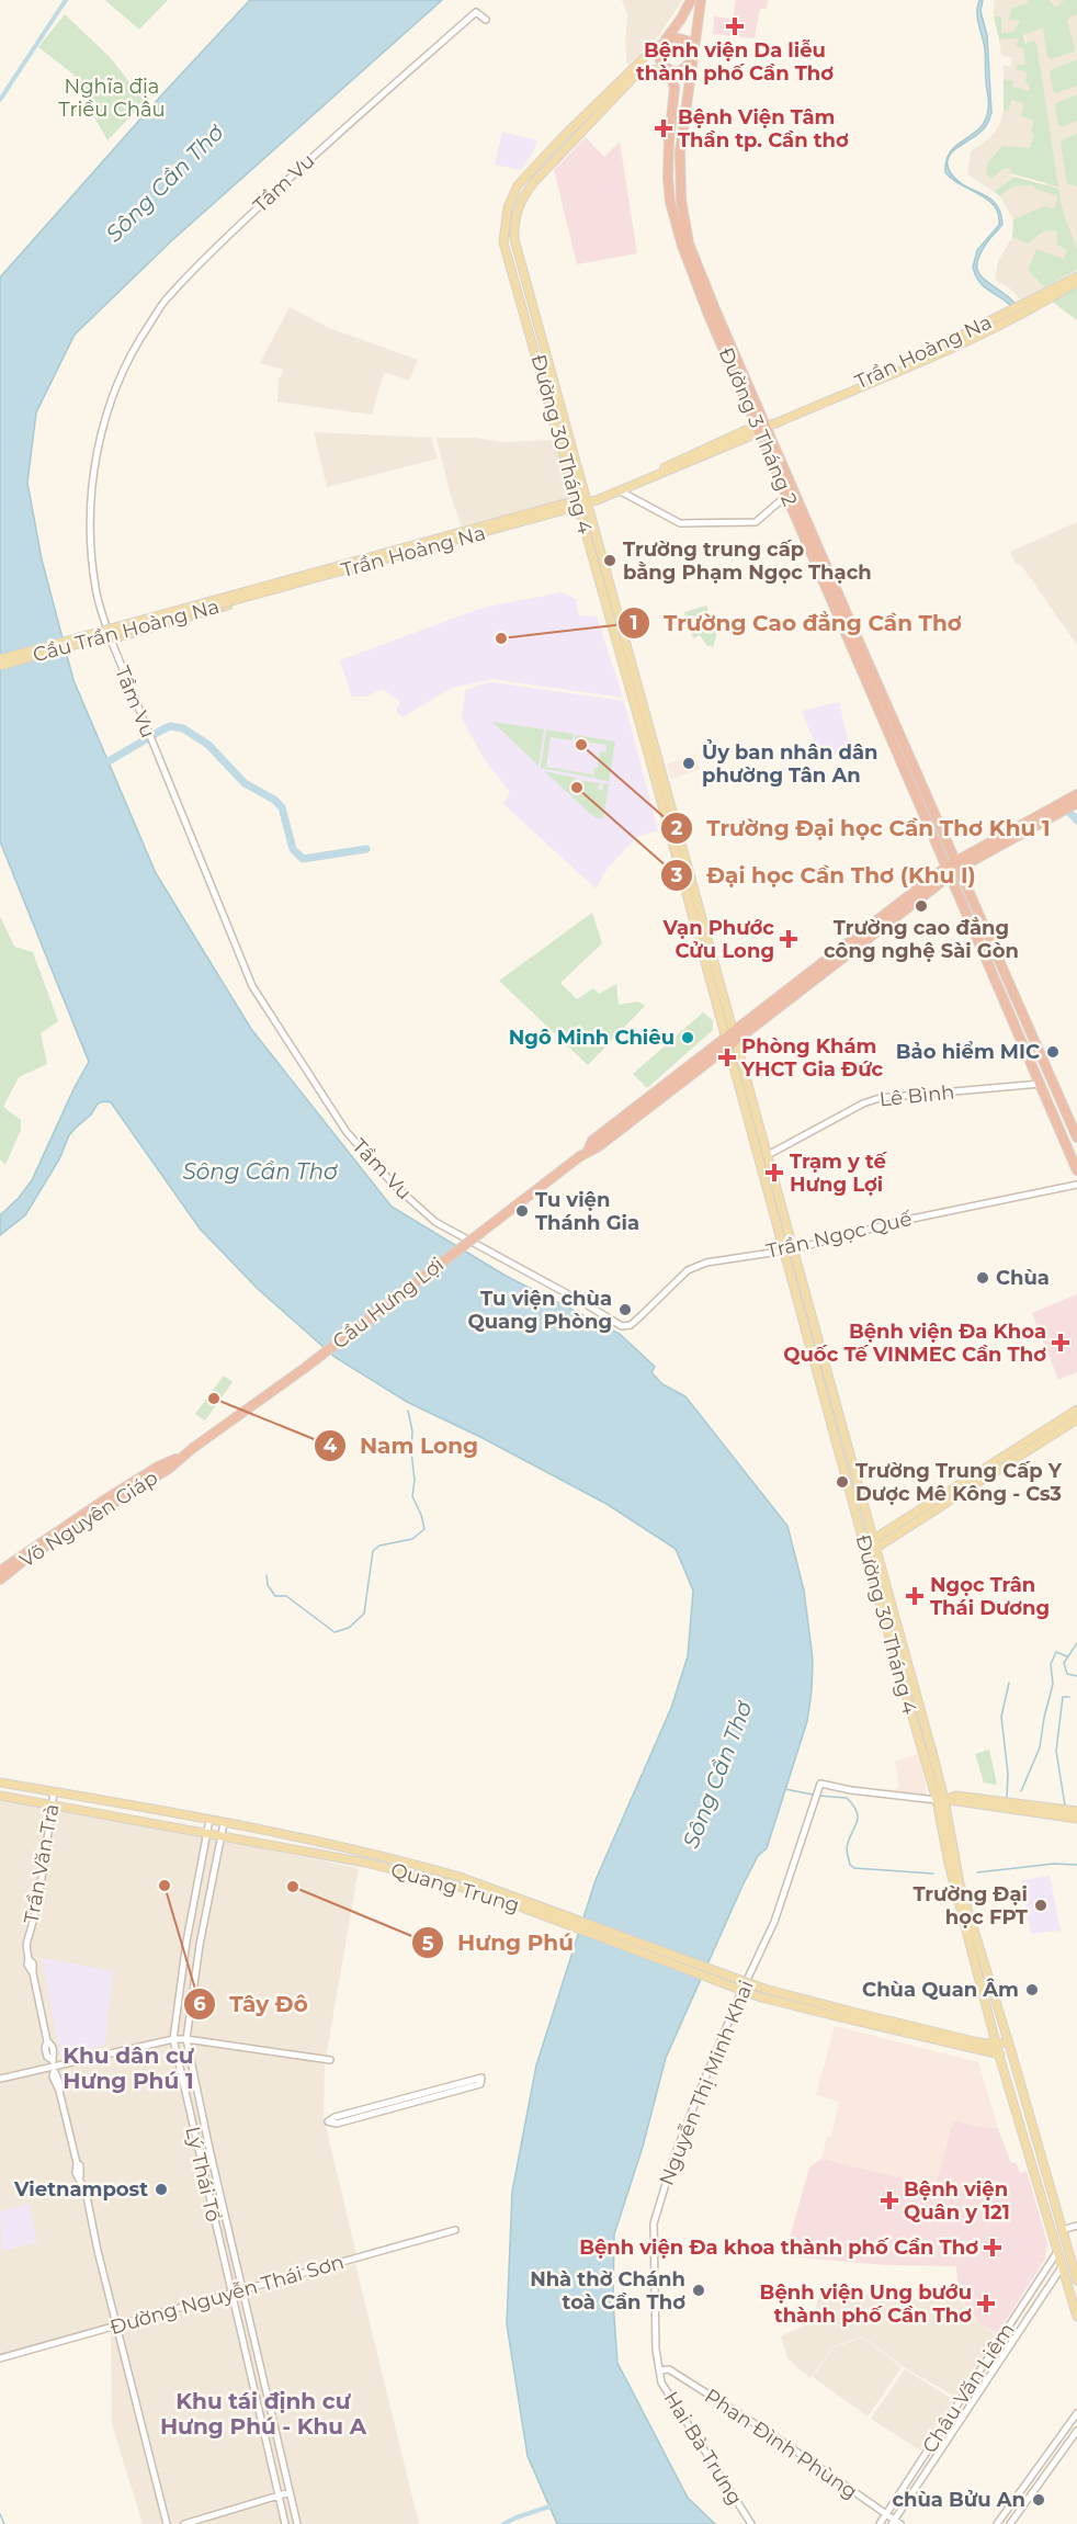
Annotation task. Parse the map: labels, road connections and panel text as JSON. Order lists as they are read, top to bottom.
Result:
{
  "streets": {
    "highway": ["Đường 3 Tháng 2", "Cầu Hưng Lợi", "Võ Nguyên Giáp"],
    "main road": [
      "Trần Hoàng Na",
      "Đường 30 Tháng 4",
      "Cầu Trần Hoàng Na",
      "Quang Trung"
    ],
    "street": [
      "Tầm Vu",
      "Lê Bình",
      "Trần Ngọc Quế",
      "Trần Văn Trà",
      "Nguyễn Thị Minh Khai",
      "Lý Thái Tổ",
      "Đường Nguyễn Thái Sơn",
      "Châu Văn Liêm",
      "Phan Đình Phùng",
      "Hai Bà Trưng"
    ]
  },
  "crossings": [
    ["Tầm Vu", "Trần Ngọc Quế"],
    ["Trần Hoàng Na", "Đường 3 Tháng 2"],
    ["Trần Hoàng Na", "Đường 30 Tháng 4"],
    ["Trần Hoàng Na", "Cầu Trần Hoàng Na"],
    ["Đường 3 Tháng 2", "Đường 30 Tháng 4"],
    ["Đường 3 Tháng 2", "Lê Bình"],
    ["Đường 30 Tháng 4", "Lê Bình"],
    ["Đường 30 Tháng 4", "Trần Ngọc Quế"],
    ["Đường 30 Tháng 4", "Cầu Hưng Lợi"],
    ["Đường 30 Tháng 4", "Quang Trung"],
    ["Đường 30 Tháng 4", "Nguyễn Thị Minh Khai"],
    ["Đường 30 Tháng 4", "Châu Văn Liêm"],
    ["Cầu Hưng Lợi", "Võ Nguyên Giáp"],
    ["Trần Văn Trà", "Quang Trung"],
    ["Quang Trung", "Lý Thái Tổ"],
    ["Nguyễn Thị Minh Khai", "Phan Đình Phùng"],
    ["Nguyễn Thị Minh Khai", "Hai Bà Trưng"],
    ["Lý Thái Tổ", "Đường Nguyễn Thái Sơn"],
    ["Châu Văn Liêm", "Phan Đình Phùng"],
    ["Phan Đình Phùng", "Hai Bà Trưng"]
  ],
  "districts": ["Khu dân cư Hưng Phú 1", "Khu tái định cư Hưng Phú - Khu A"],
  "water": ["Sông Cần Thơ"],
  "parks": ["Nghĩa địa Triều Châu"],
  "places": {
    "health": [
      "Bệnh viện Da liễu thành phố Cần Thơ",
      "Bệnh Viện Tâm Thần tp. Cần thơ",
      "Vạn Phước Cửu Long",
      "Phòng Khám YHCT Gia Đức",
      "Trạm y tế Hưng Lợi",
      "Bệnh viện Đa Khoa Quốc Tế VINMEC Cần Thơ",
      "Ngọc Trân Thái Dương",
      "Bệnh viện Quân y 121",
      "Bệnh viện Đa khoa thành phố Cần Thơ",
      "Bệnh viện Ung bướu thành phố Cần Thơ"
    ],
    "other": [
      "Trường trung cấp bằng Phạm Ngọc Thạch",
      "Trường Cao đẳng Cần Thơ",
      "Trường Đại học Cần Thơ Khu 1",
      "Ủy ban nhân dân phường Tân An",
      "Đại học Cần Thơ (Khu I)",
      "Trường cao đẳng công nghệ Sài Gòn",
      "Ngô Minh Chiêu",
      "Bảo hiểm MIC",
      "Tu viện Thánh Gia",
      "Chùa",
      "Tu viện chùa Quang Phòng",
      "Nam Long",
      "Trường Trung Cấp Y Dược Mê Kông - Cs3",
      "Tây Đô",
      "Hưng Phú",
      "Trường Đại học FPT",
      "Chùa Quan Âm",
      "Vietnampost",
      "Nhà thờ Chánh toà Cần Thơ",
      "chùa Bửu An"
    ]
  }
}
